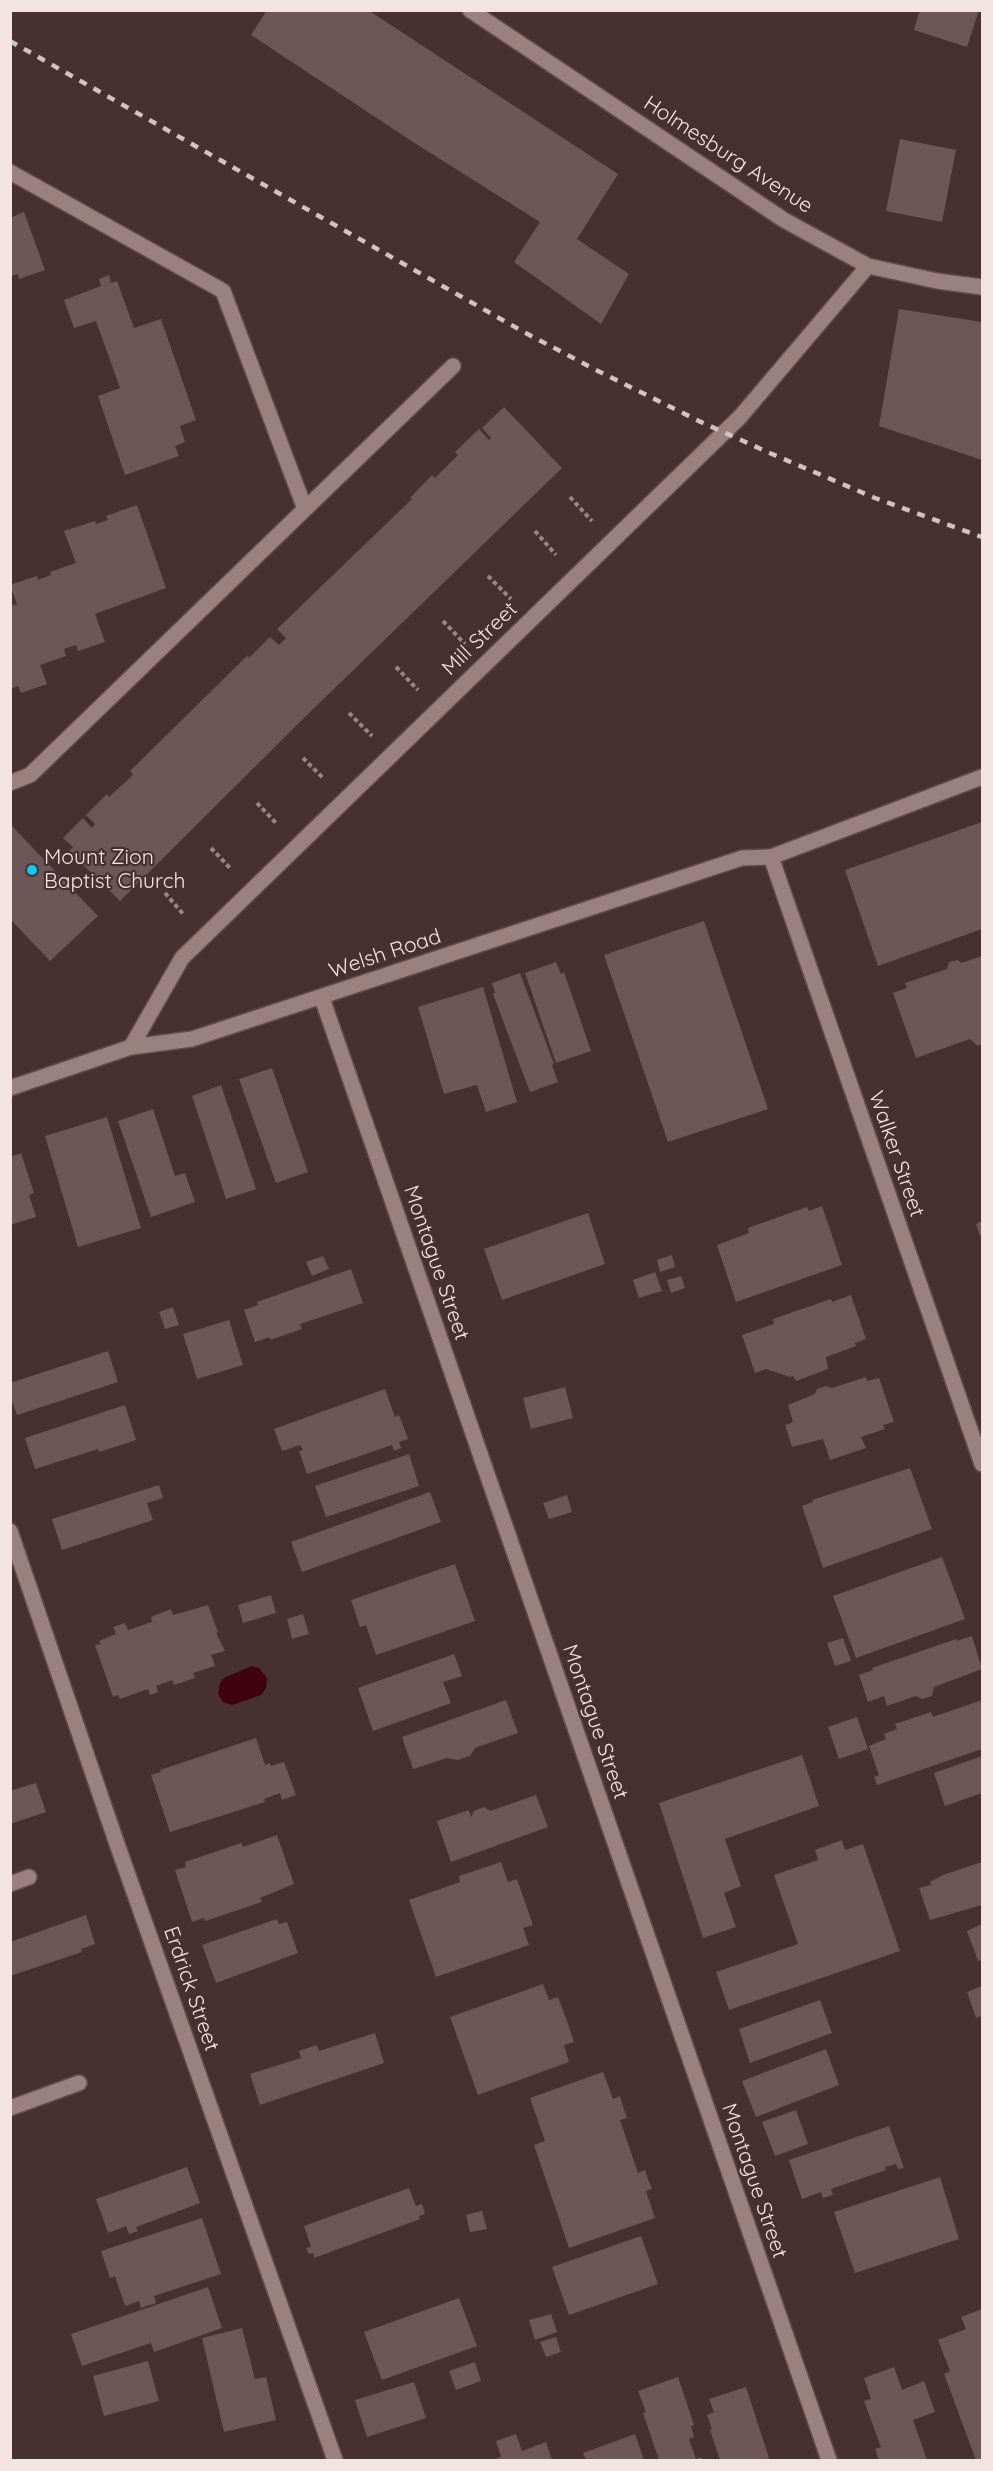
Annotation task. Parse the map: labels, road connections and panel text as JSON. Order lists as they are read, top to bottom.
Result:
{
  "streets": {
    "street": [
      "Holmesburg Avenue",
      "Mill Street",
      "Welsh Road",
      "Walker Street",
      "Montague Street",
      "Erdrick Street"
    ]
  },
  "crossings": [
    ["Holmesburg Avenue", "Mill Street"],
    ["Mill Street", "Welsh Road"],
    ["Welsh Road", "Walker Street"],
    ["Welsh Road", "Montague Street"]
  ],
  "places": ["Mount Zion Baptist Church"]
}
